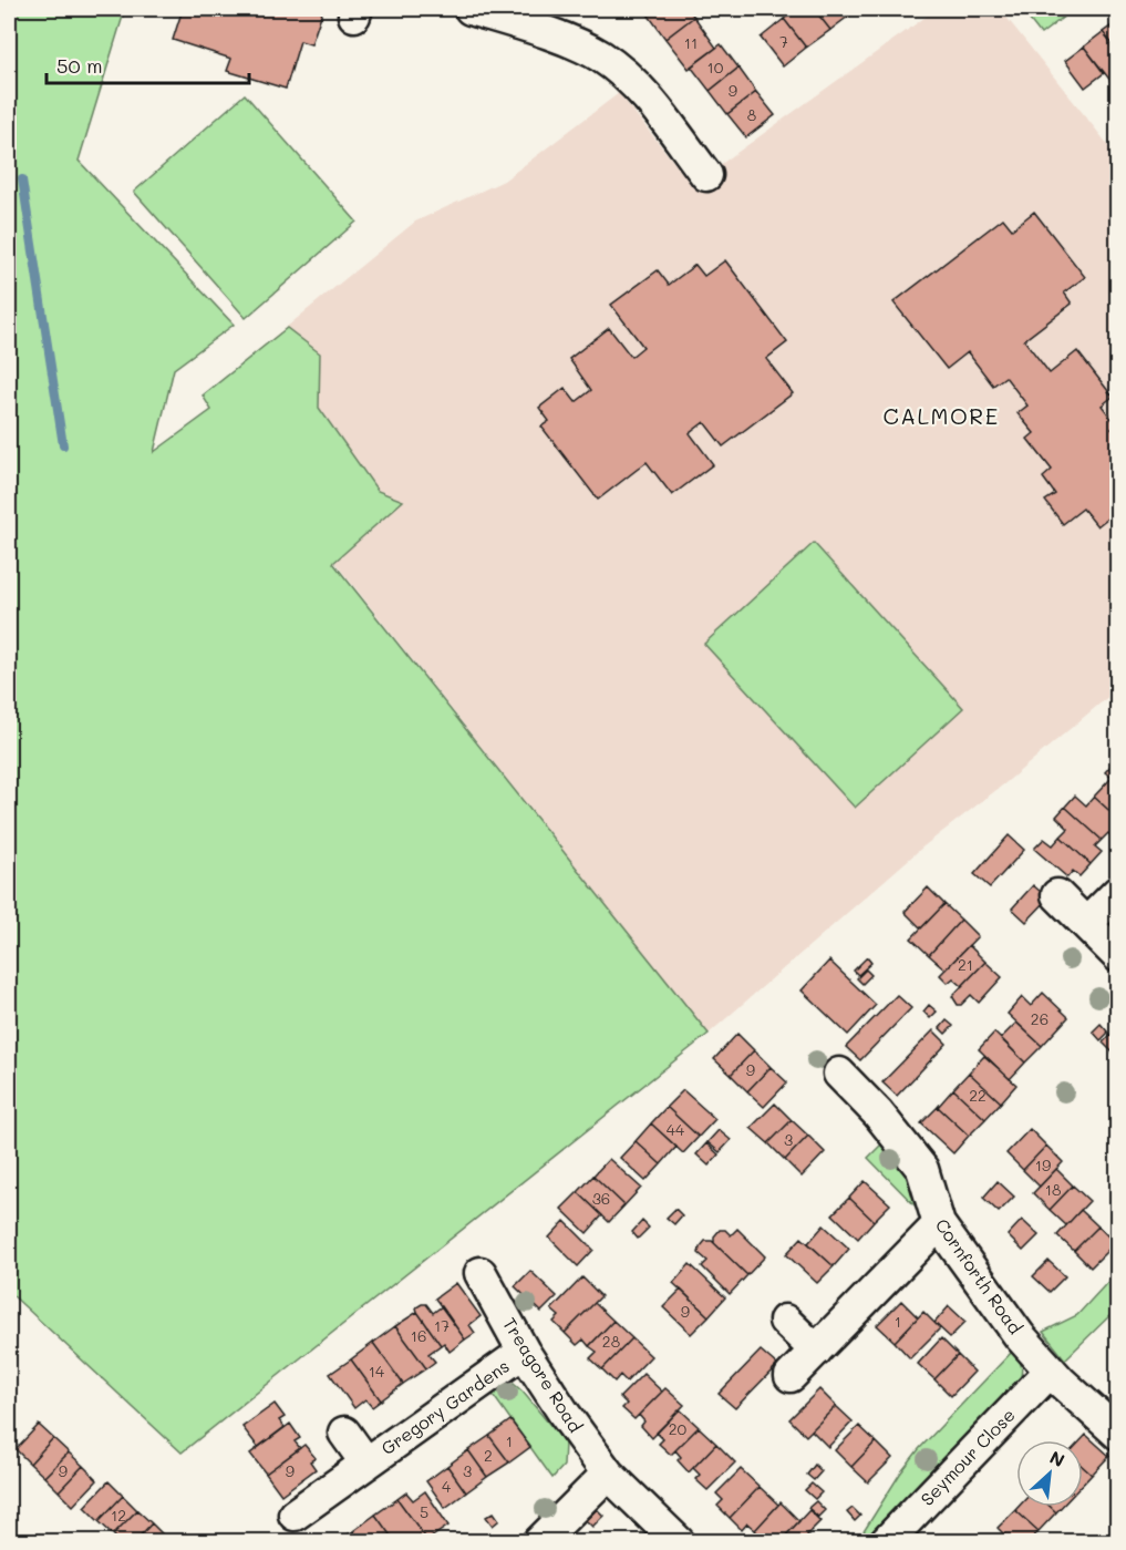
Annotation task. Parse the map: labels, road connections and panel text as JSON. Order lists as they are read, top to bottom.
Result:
{
  "streets": {
    "street": [
      "Cornforth Road",
      "Treagore Road",
      "Gregory Gardens",
      "Seymour Close"
    ]
  },
  "crossings": [
    ["Cornforth Road", "Seymour Close"],
    ["Treagore Road", "Gregory Gardens"]
  ],
  "districts": ["CALMORE"],
  "house_numbers": [
    "7",
    "11",
    "10",
    "9",
    "8",
    "21",
    "26",
    "9",
    "22",
    "44",
    "3",
    "19",
    "18",
    "36",
    "9",
    "1",
    "17",
    "16",
    "28",
    "14",
    "20",
    "1",
    "2",
    "9",
    "9",
    "3",
    "4",
    "5",
    "12"
  ],
  "scale_bar": "50 m",
  "north": "top right"
}
